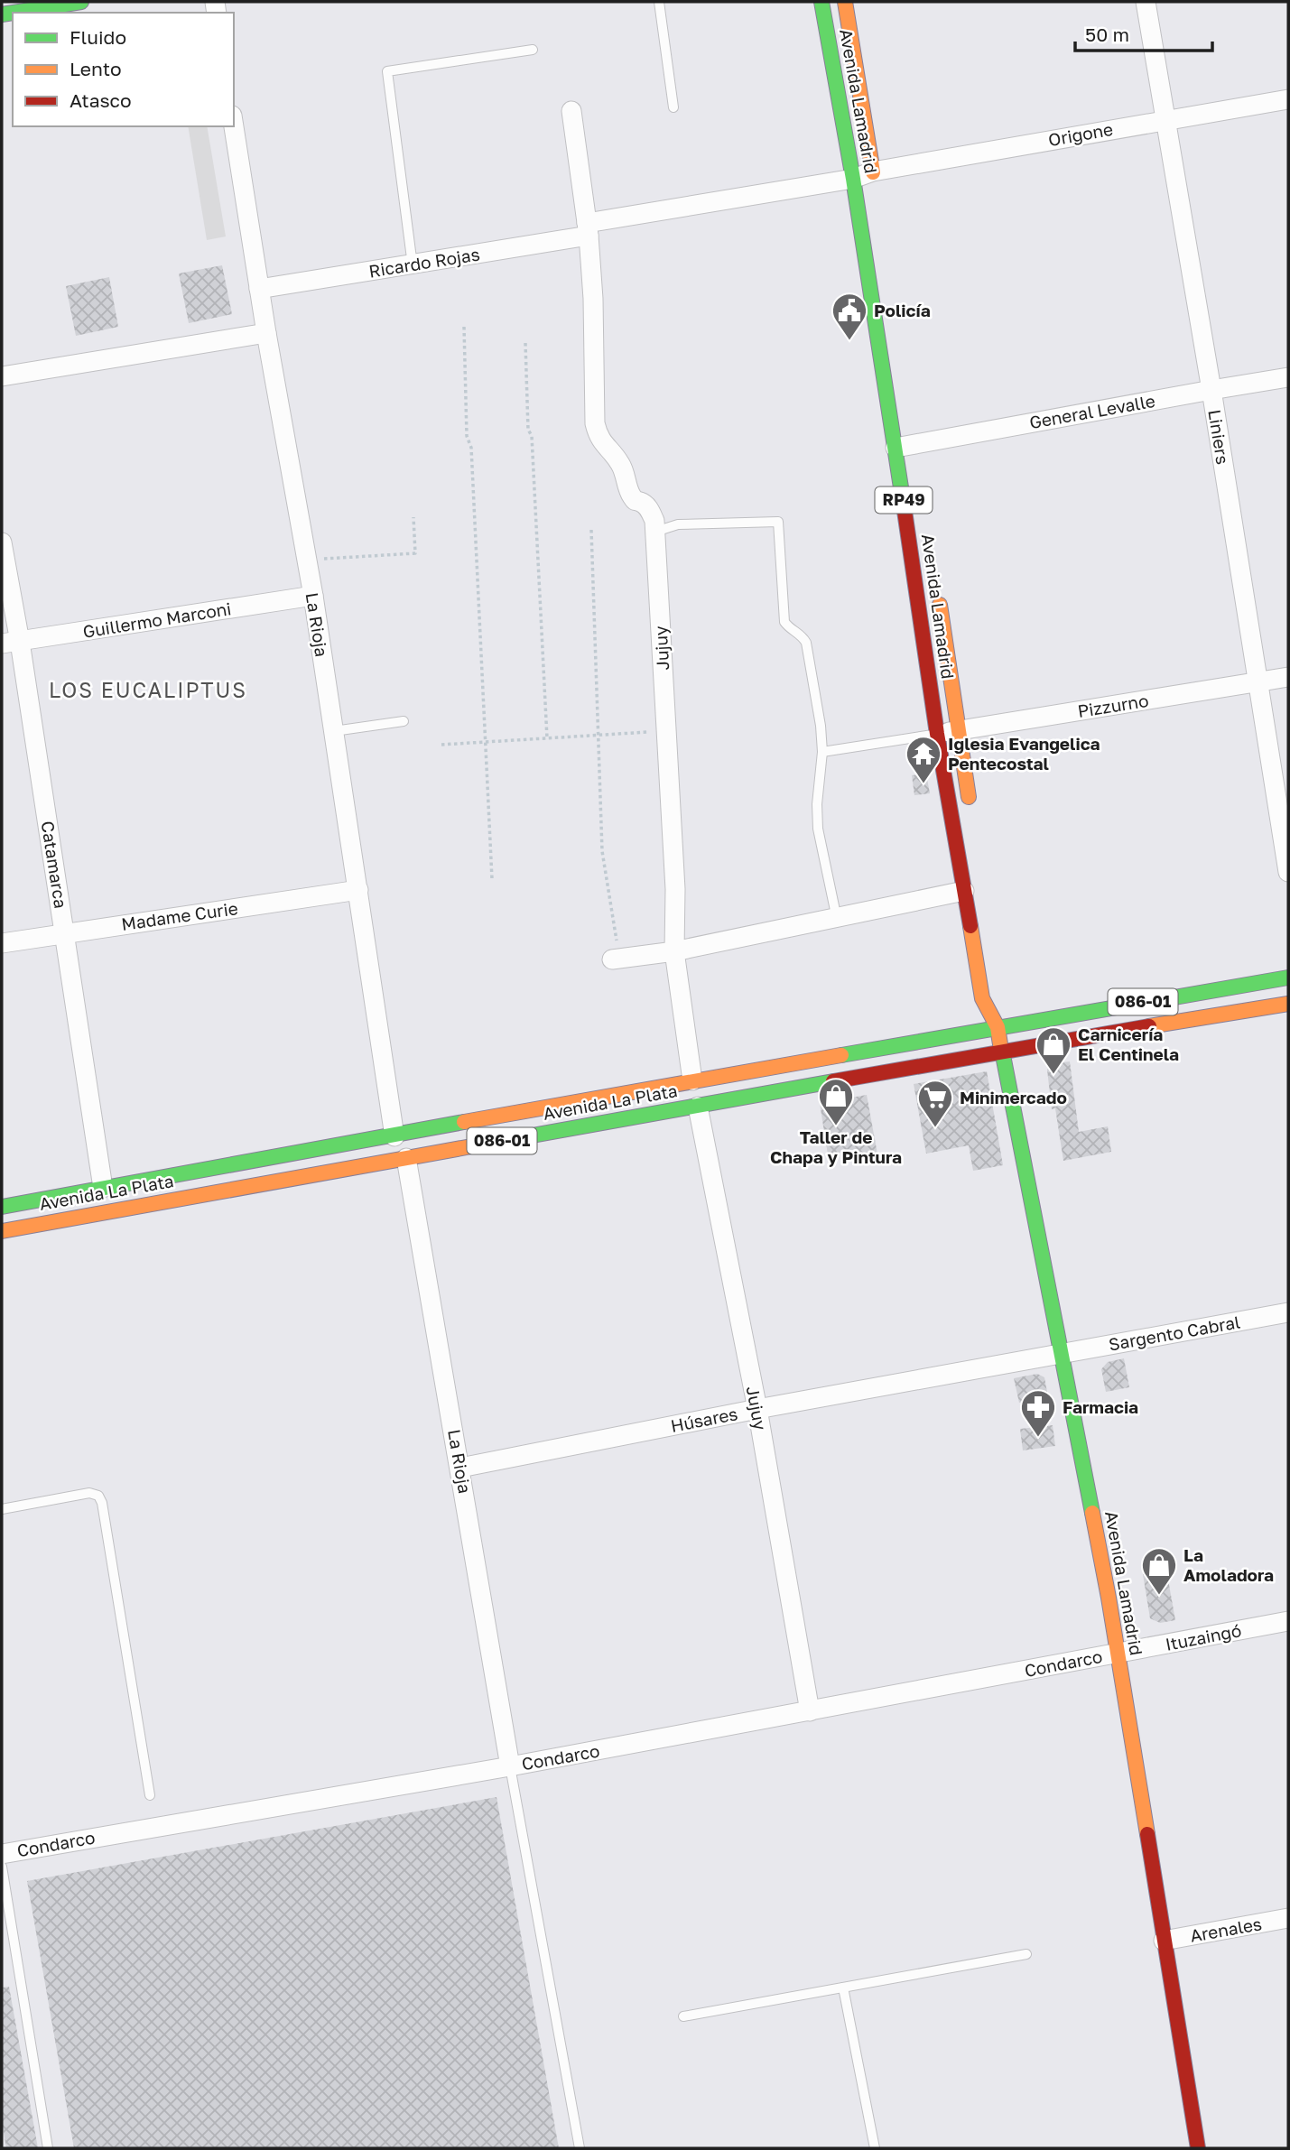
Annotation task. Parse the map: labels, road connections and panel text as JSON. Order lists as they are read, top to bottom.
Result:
{
  "streets": {
    "main road": [
      "Avenida Lamadrid",
      "RP49",
      "086-01",
      "Avenida La Plata"
    ],
    "street": [
      "Origone",
      "Ricardo Rojas",
      "General Levalle",
      "Liniers",
      "Guillermo Marconi",
      "La Rioja",
      "Jujuy",
      "Pizzurno",
      "Catamarca",
      "Madame Curie",
      "Sargento Cabral",
      "Húsares",
      "Ituzaingó",
      "Condarco",
      "Arenales"
    ]
  },
  "crossings": [
    ["Avenida Lamadrid", "Origone"],
    ["Avenida Lamadrid", "Ricardo Rojas"],
    ["Avenida Lamadrid", "General Levalle"],
    ["Avenida Lamadrid", "Pizzurno"],
    ["Avenida Lamadrid", "086-01"],
    ["Avenida Lamadrid", "Avenida La Plata"],
    ["Avenida Lamadrid", "Sargento Cabral"],
    ["Avenida Lamadrid", "Húsares"],
    ["Avenida Lamadrid", "Ituzaingó"],
    ["Avenida Lamadrid", "Condarco"],
    ["Avenida Lamadrid", "Arenales"],
    ["Origone", "Ricardo Rojas"],
    ["Origone", "Liniers"],
    ["Ricardo Rojas", "La Rioja"],
    ["Ricardo Rojas", "Jujuy"],
    ["General Levalle", "Liniers"],
    ["Liniers", "Pizzurno"],
    ["Guillermo Marconi", "La Rioja"],
    ["Guillermo Marconi", "Catamarca"],
    ["La Rioja", "Madame Curie"],
    ["La Rioja", "Avenida La Plata"],
    ["La Rioja", "Húsares"],
    ["La Rioja", "Condarco"],
    ["Jujuy", "Avenida La Plata"],
    ["Jujuy", "Húsares"],
    ["Jujuy", "Condarco"],
    ["Catamarca", "Madame Curie"],
    ["Catamarca", "Avenida La Plata"],
    ["086-01", "Avenida La Plata"],
    ["Sargento Cabral", "Húsares"],
    ["Ituzaingó", "Condarco"]
  ],
  "districts": ["LOS EUCALIPTUS"],
  "places": {
    "public building": ["Policía"],
    "temple": ["Iglesia Evangelica Pentecostal"],
    "shop": ["Carnicería El Centinela", "Taller de Chapa y Pintura", "La Amoladora"],
    "supermarket": ["Minimercado"],
    "pharmacy": ["Farmacia"]
  },
  "legend": ["Fluido", "Lento", "Atasco"],
  "scale_bar": "50 m"
}
